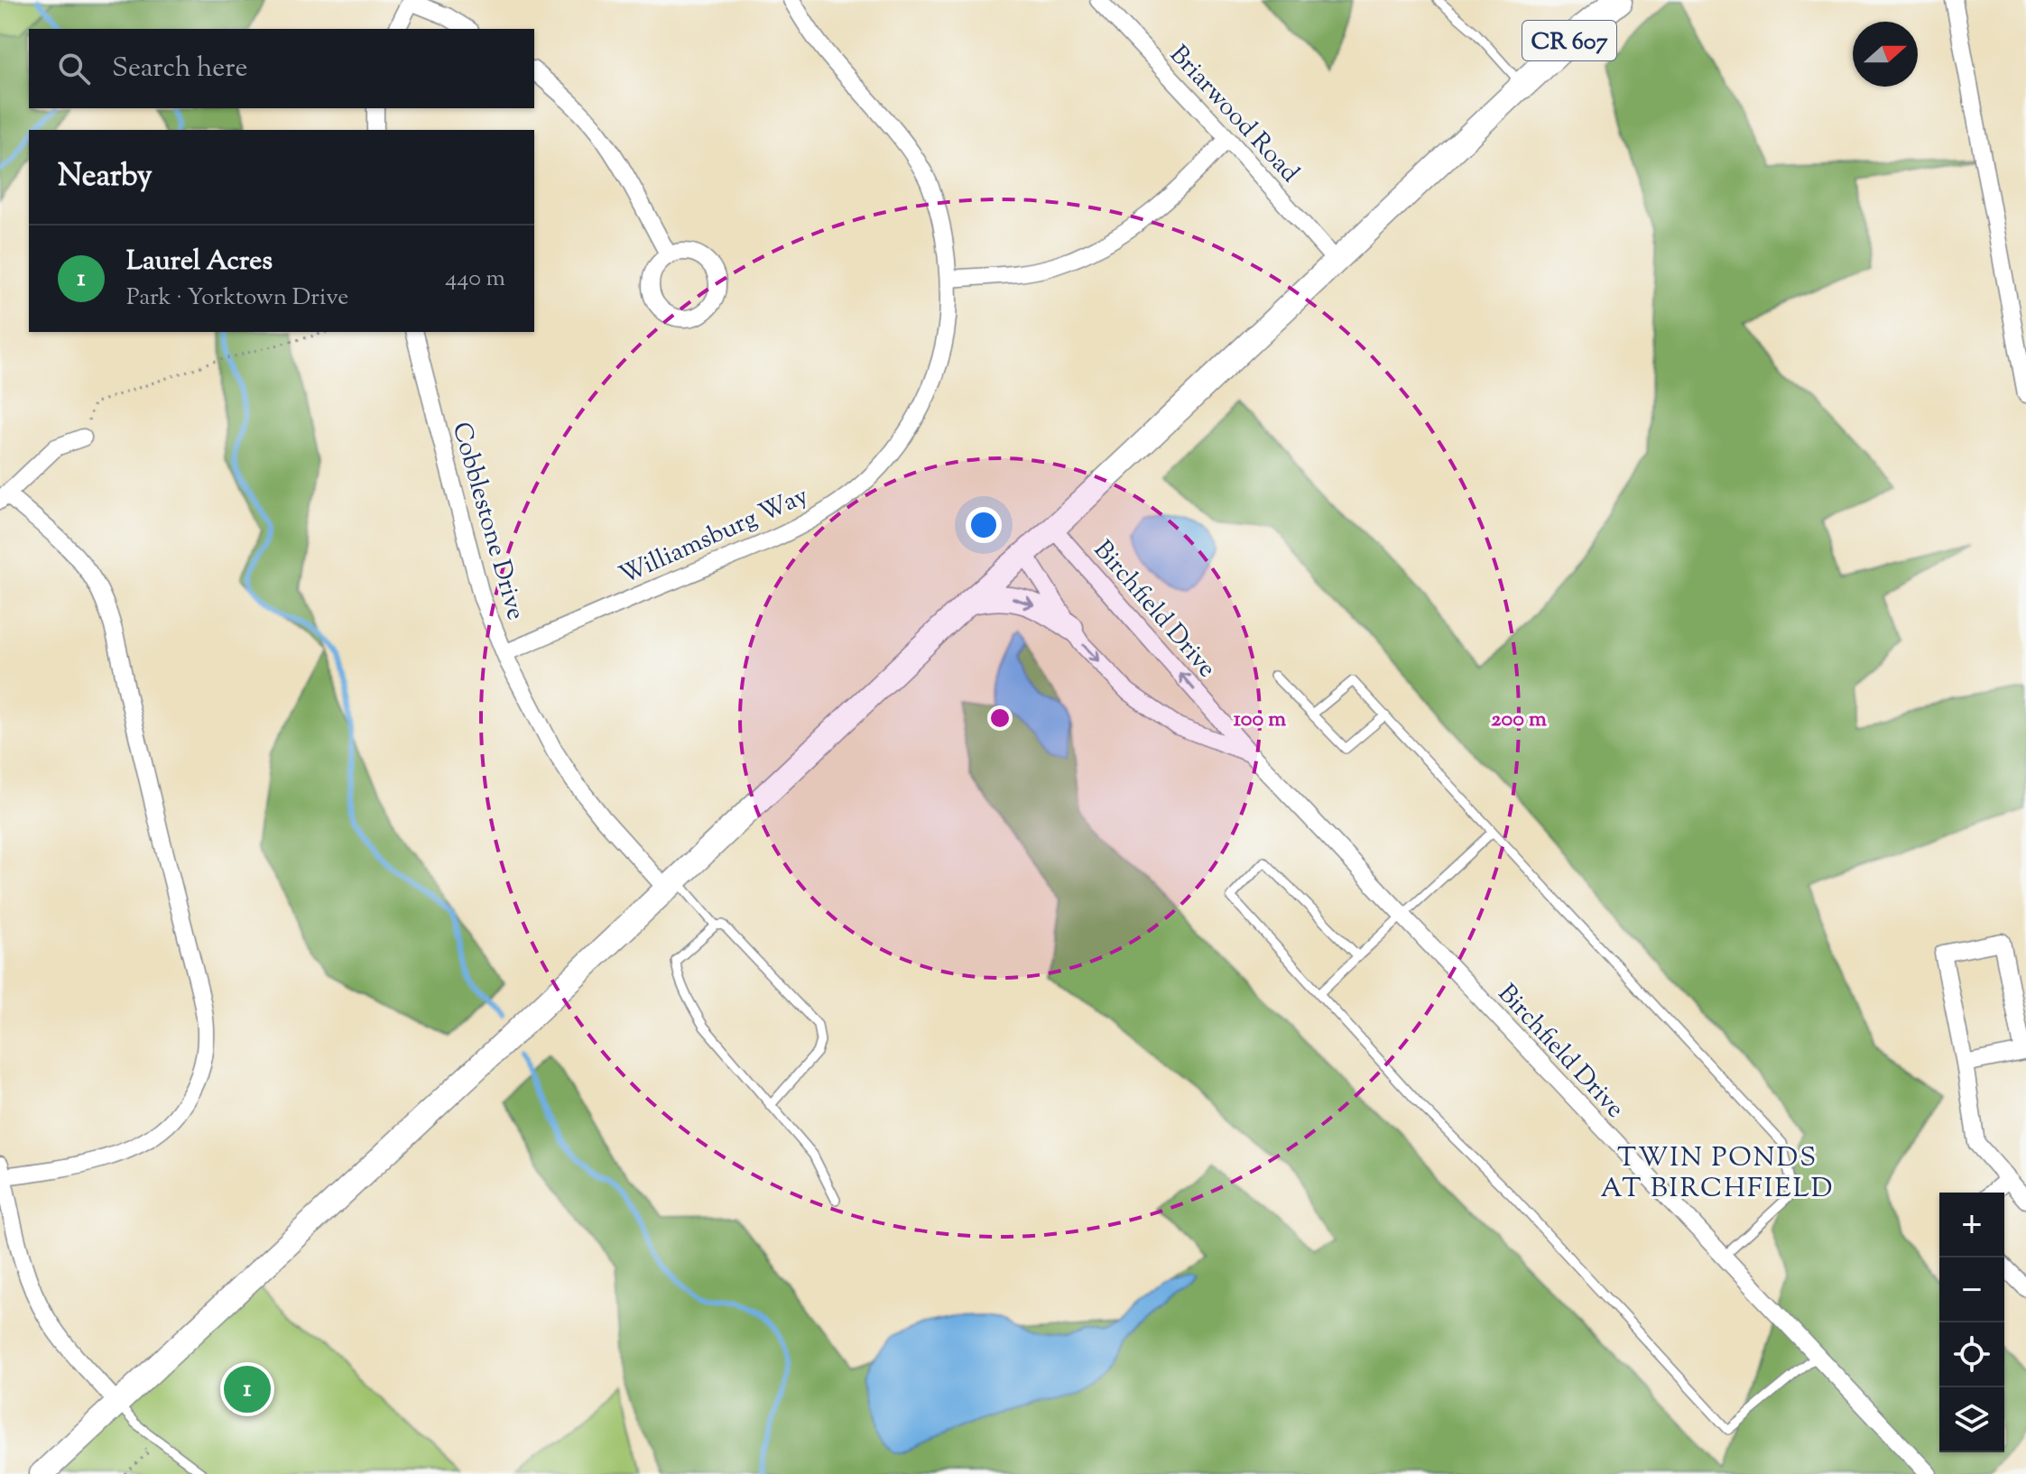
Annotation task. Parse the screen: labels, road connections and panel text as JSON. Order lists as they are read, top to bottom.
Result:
{
  "streets": {
    "main road": ["CR 607"],
    "street": [
      "Briarwood Road",
      "Cobblestone Drive",
      "Williamsburg Way",
      "Birchfield Drive"
    ]
  },
  "crossings": [
    ["Cobblestone Drive", "Williamsburg Way"]
  ],
  "districts": ["TWIN PONDS AT BIRCHFIELD"],
  "north": "right",
  "page": {
    "search": "Search here",
    "heading": "Nearby",
    "list": [
      {
        "mark": "1",
        "name": "Laurel Acres",
        "note": "Park · Yorktown Drive",
        "value": "440 m"
      }
    ],
    "map_buttons": ["+", "−"],
    "pins": "1"
  },
  "rings": ["100 m", "200 m"]
}
